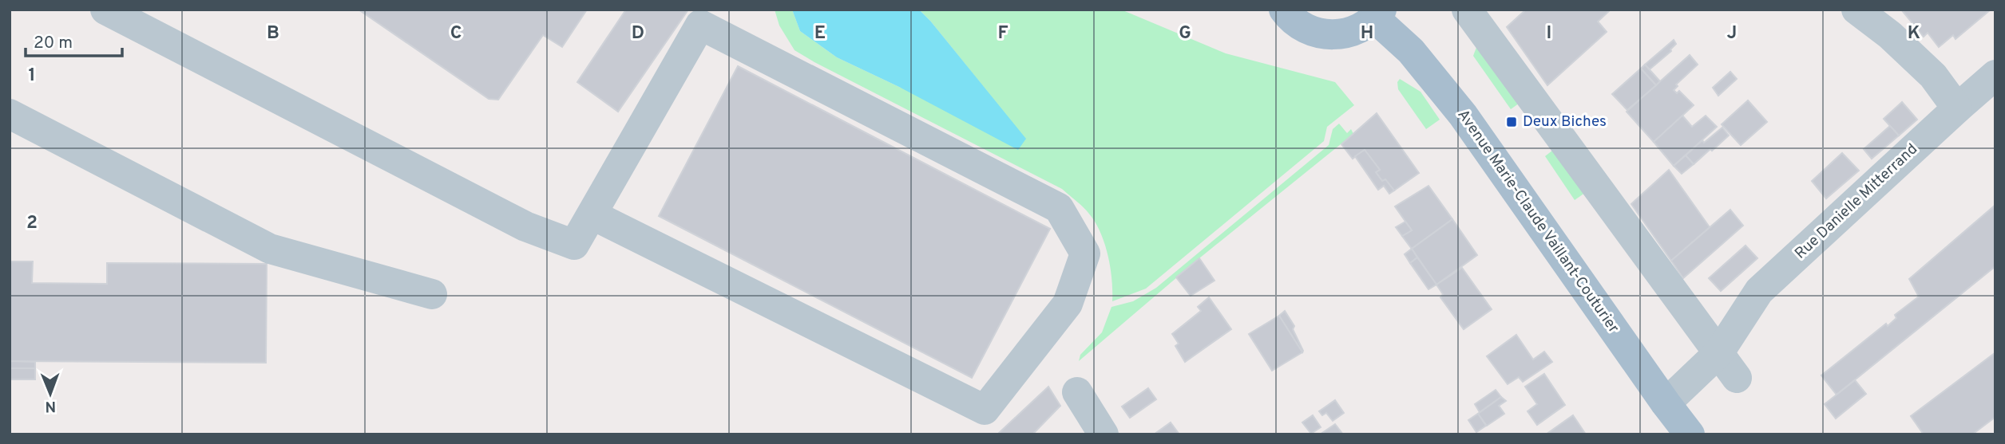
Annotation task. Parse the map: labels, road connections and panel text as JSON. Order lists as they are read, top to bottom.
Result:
{
  "streets": {
    "main road": ["Avenue Marie-Claude Vaillant-Couturier"],
    "street": ["Rue Danielle Mitterrand"]
  },
  "crossings": [
    ["Rue Danielle Mitterrand", "Avenue Marie-Claude Vaillant-Couturier"]
  ],
  "places": {
    "transit": ["Deux Biches"]
  },
  "scale_bar": "20 m",
  "north": "bottom",
  "grid": {
    "columns": [
      "B",
      "C",
      "D",
      "E",
      "F",
      "G",
      "H",
      "I",
      "J",
      "K"
    ],
    "rows": ["1", "2"]
  }
}
